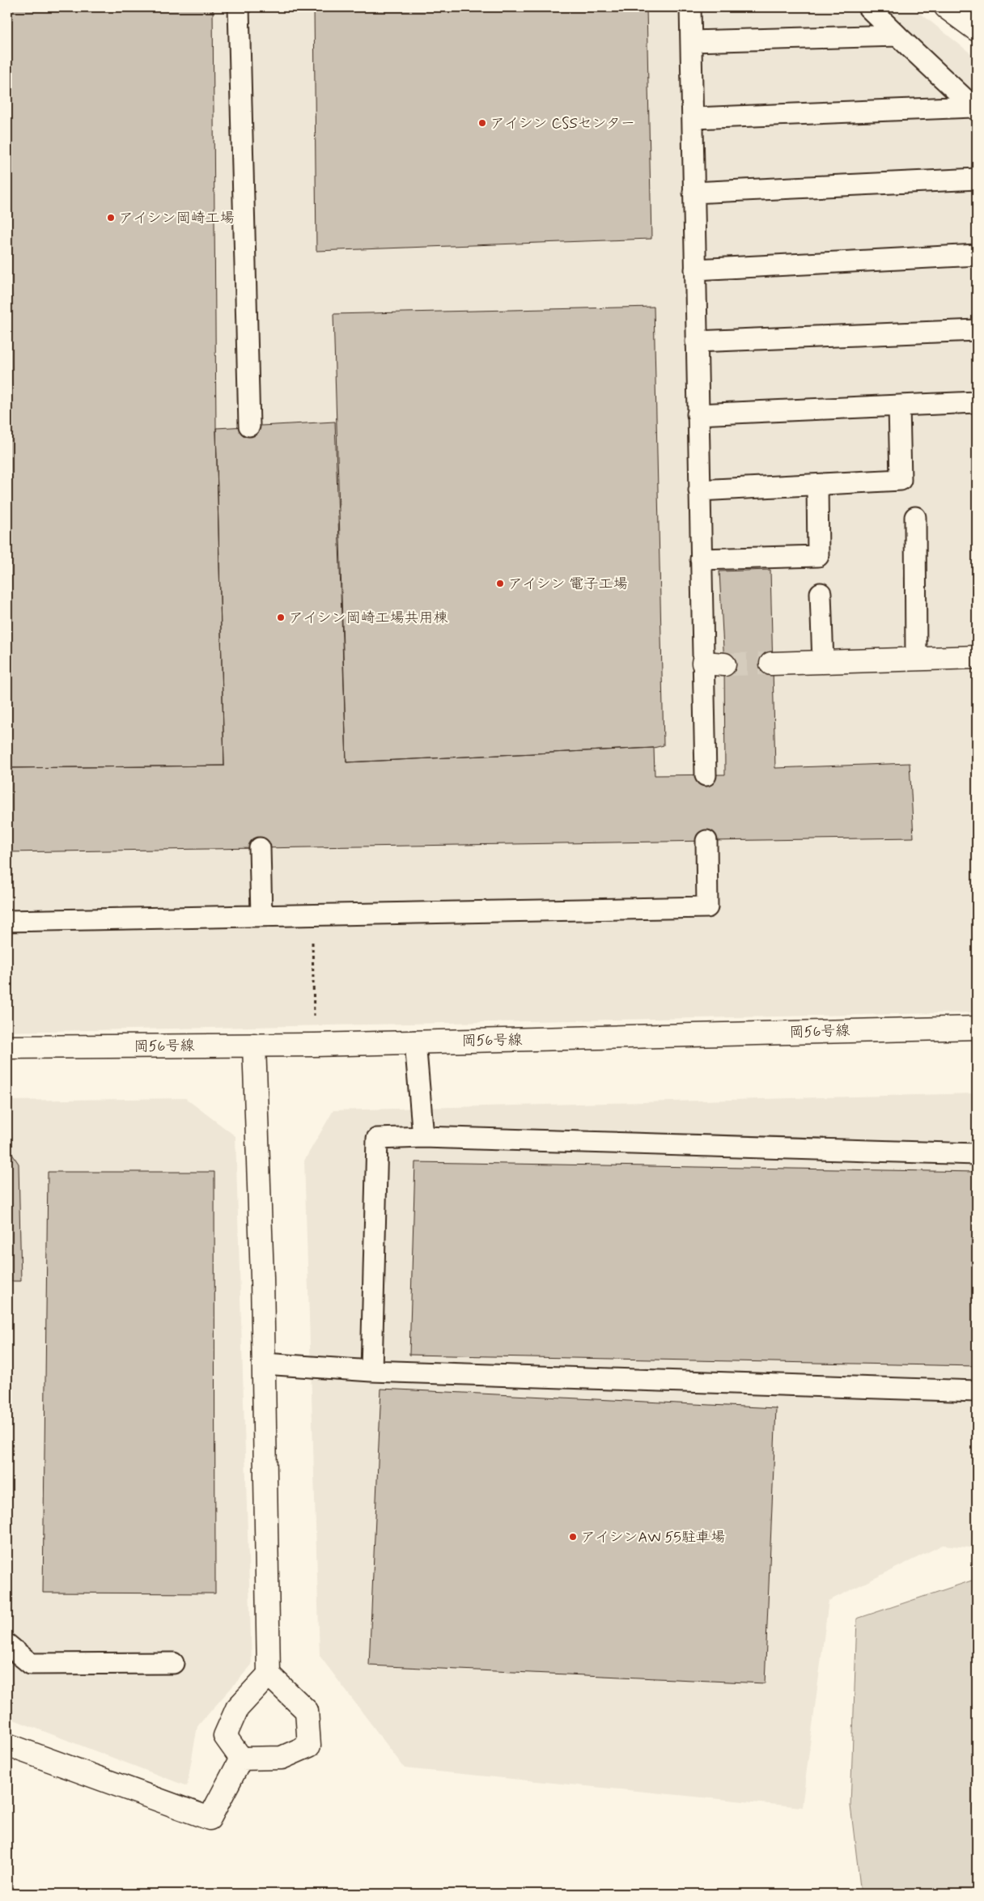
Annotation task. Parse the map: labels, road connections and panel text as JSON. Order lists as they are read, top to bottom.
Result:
{
  "streets": {
    "street": ["岡56号線"]
  },
  "places": [
    "アイシン CSSセンター",
    "アイシン岡崎工場",
    "アイシン 電子工場",
    "アイシン岡崎工場共用棟",
    "アイシンAW 55駐車場"
  ]
}
